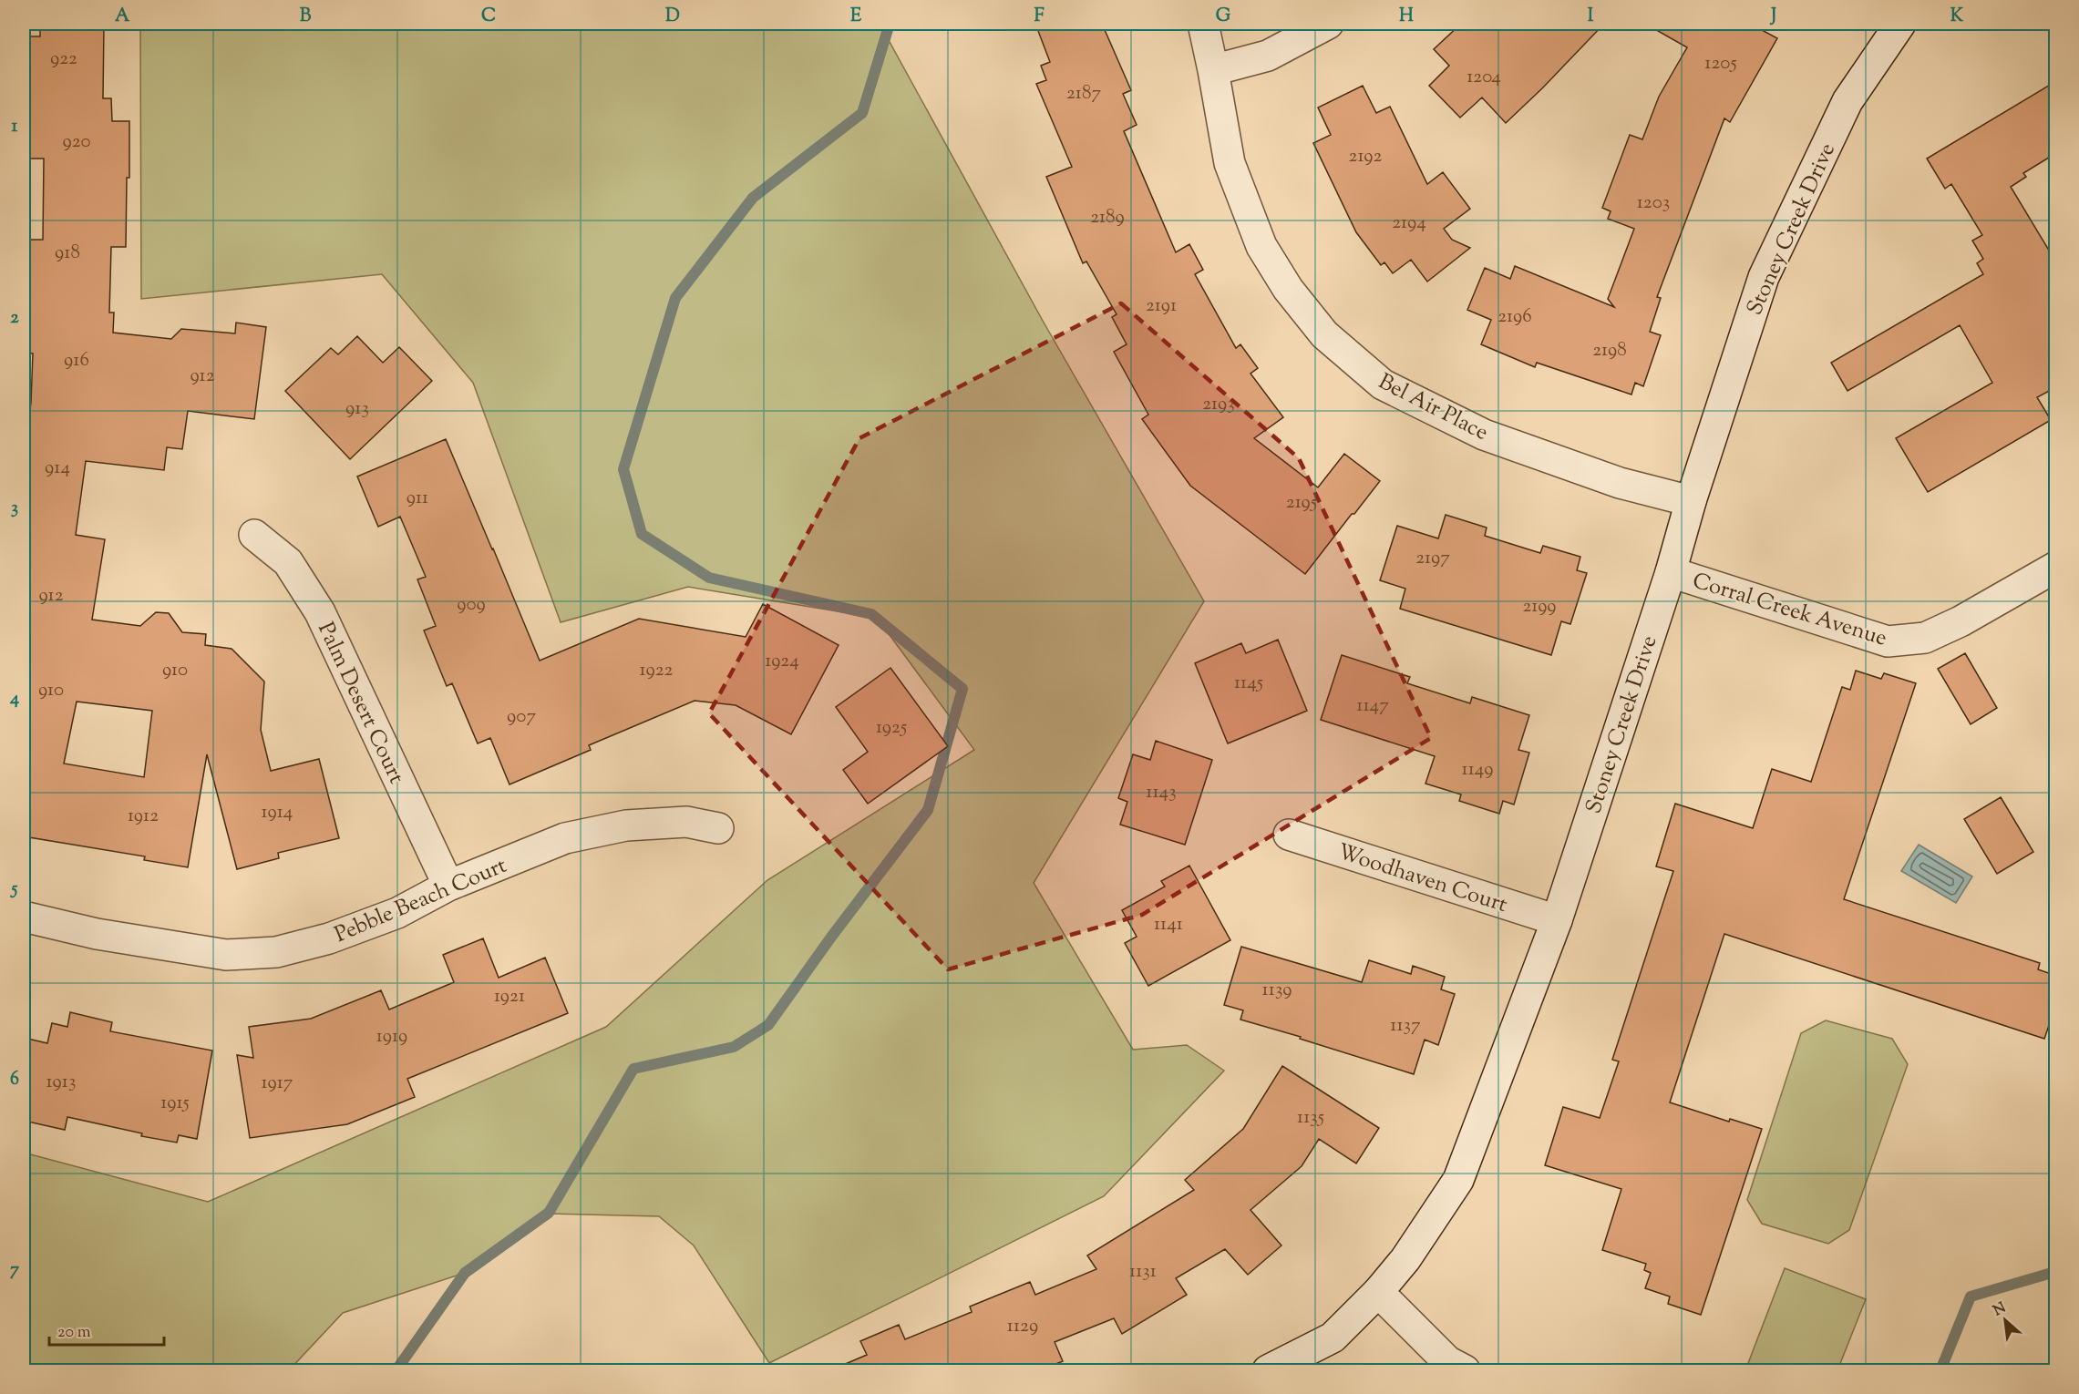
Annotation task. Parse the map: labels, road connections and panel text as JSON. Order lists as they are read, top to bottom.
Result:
{
  "streets": {
    "street": [
      "Stoney Creek Drive",
      "Bel Air Place",
      "Corral Creek Avenue",
      "Palm Desert Court",
      "Woodhaven Court",
      "Pebble Beach Court"
    ]
  },
  "crossings": [
    ["Stoney Creek Drive", "Bel Air Place"],
    ["Stoney Creek Drive", "Corral Creek Avenue"],
    ["Stoney Creek Drive", "Woodhaven Court"],
    ["Palm Desert Court", "Pebble Beach Court"]
  ],
  "house_numbers": [
    "922",
    "1205",
    "1204",
    "2187",
    "920",
    "2192",
    "1203",
    "2189",
    "2194",
    "918",
    "2191",
    "2196",
    "2198",
    "916",
    "912",
    "2193",
    "913",
    "914",
    "911",
    "2195",
    "2197",
    "912",
    "909",
    "2199",
    "1924",
    "910",
    "1922",
    "1145",
    "910",
    "1147",
    "907",
    "1925",
    "1149",
    "1143",
    "1914",
    "1912",
    "1141",
    "1139",
    "1921",
    "1137",
    "1919",
    "1913",
    "1917",
    "1915",
    "1135",
    "1131",
    "1129"
  ],
  "scale_bar": "20 m",
  "north": "top left",
  "grid": {
    "columns": [
      "A",
      "B",
      "C",
      "D",
      "E",
      "F",
      "G",
      "H",
      "I",
      "J",
      "K"
    ],
    "rows": [
      "1",
      "2",
      "3",
      "4",
      "5",
      "6",
      "7"
    ]
  }
}
